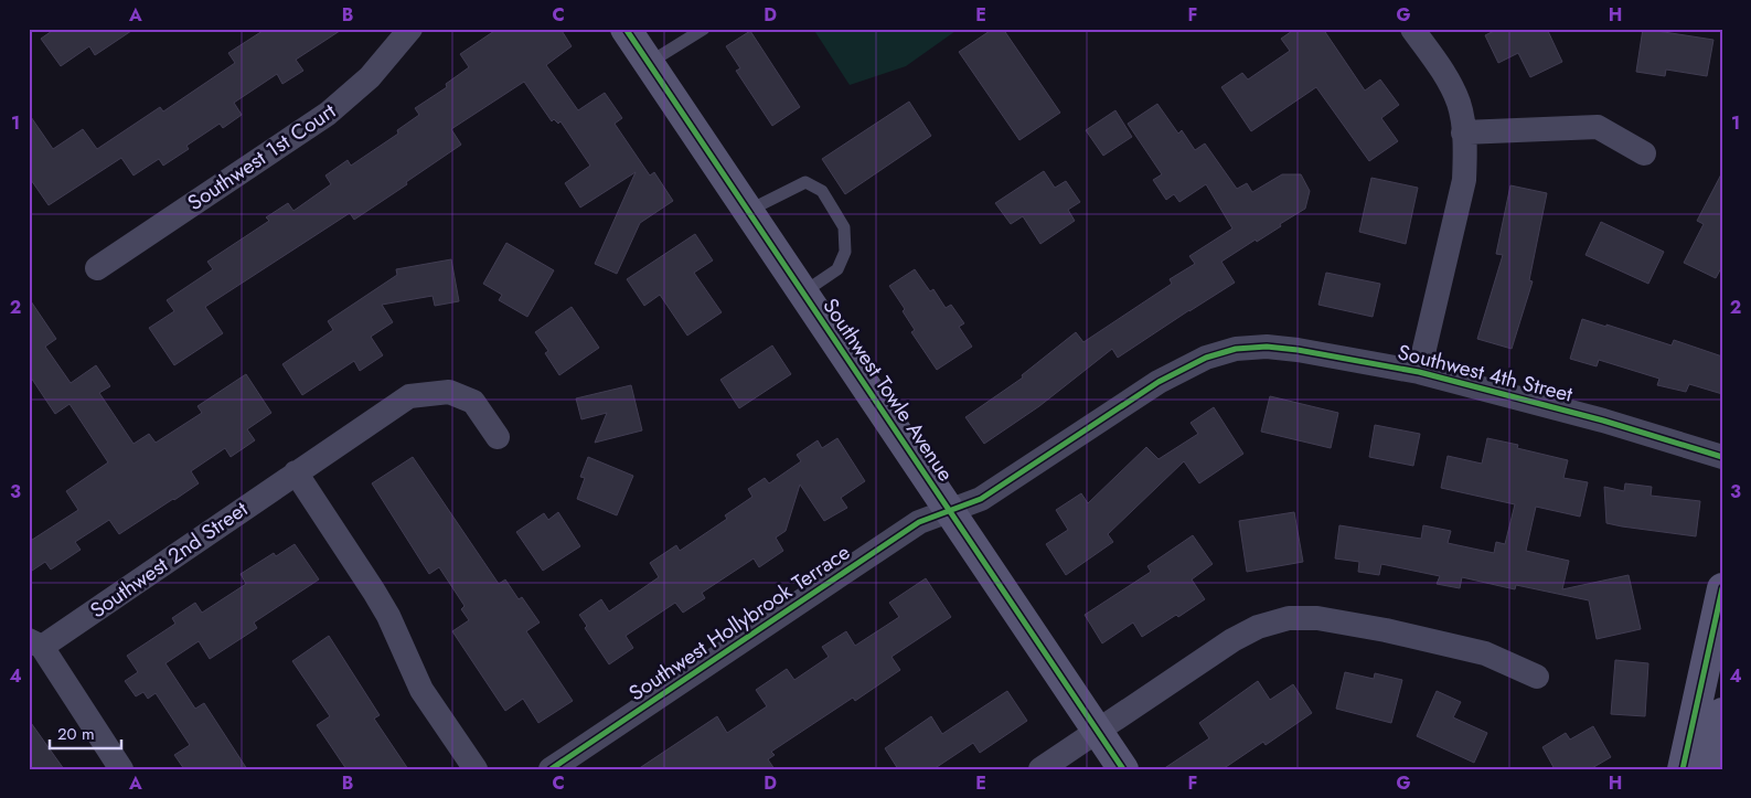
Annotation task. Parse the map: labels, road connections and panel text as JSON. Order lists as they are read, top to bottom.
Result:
{
  "streets": {
    "street": [
      "Southwest 1st Court",
      "Southwest 4th Street",
      "Southwest Towle Avenue",
      "Southwest 2nd Street",
      "Southwest Hollybrook Terrace"
    ]
  },
  "crossings": [
    ["Southwest 4th Street", "Southwest Towle Avenue"],
    ["Southwest 4th Street", "Southwest Hollybrook Terrace"],
    ["Southwest Towle Avenue", "Southwest Hollybrook Terrace"]
  ],
  "scale_bar": "20 m",
  "grid": {
    "columns": [
      "A",
      "B",
      "C",
      "D",
      "E",
      "F",
      "G",
      "H"
    ],
    "rows": [
      "1",
      "2",
      "3",
      "4"
    ]
  }
}
